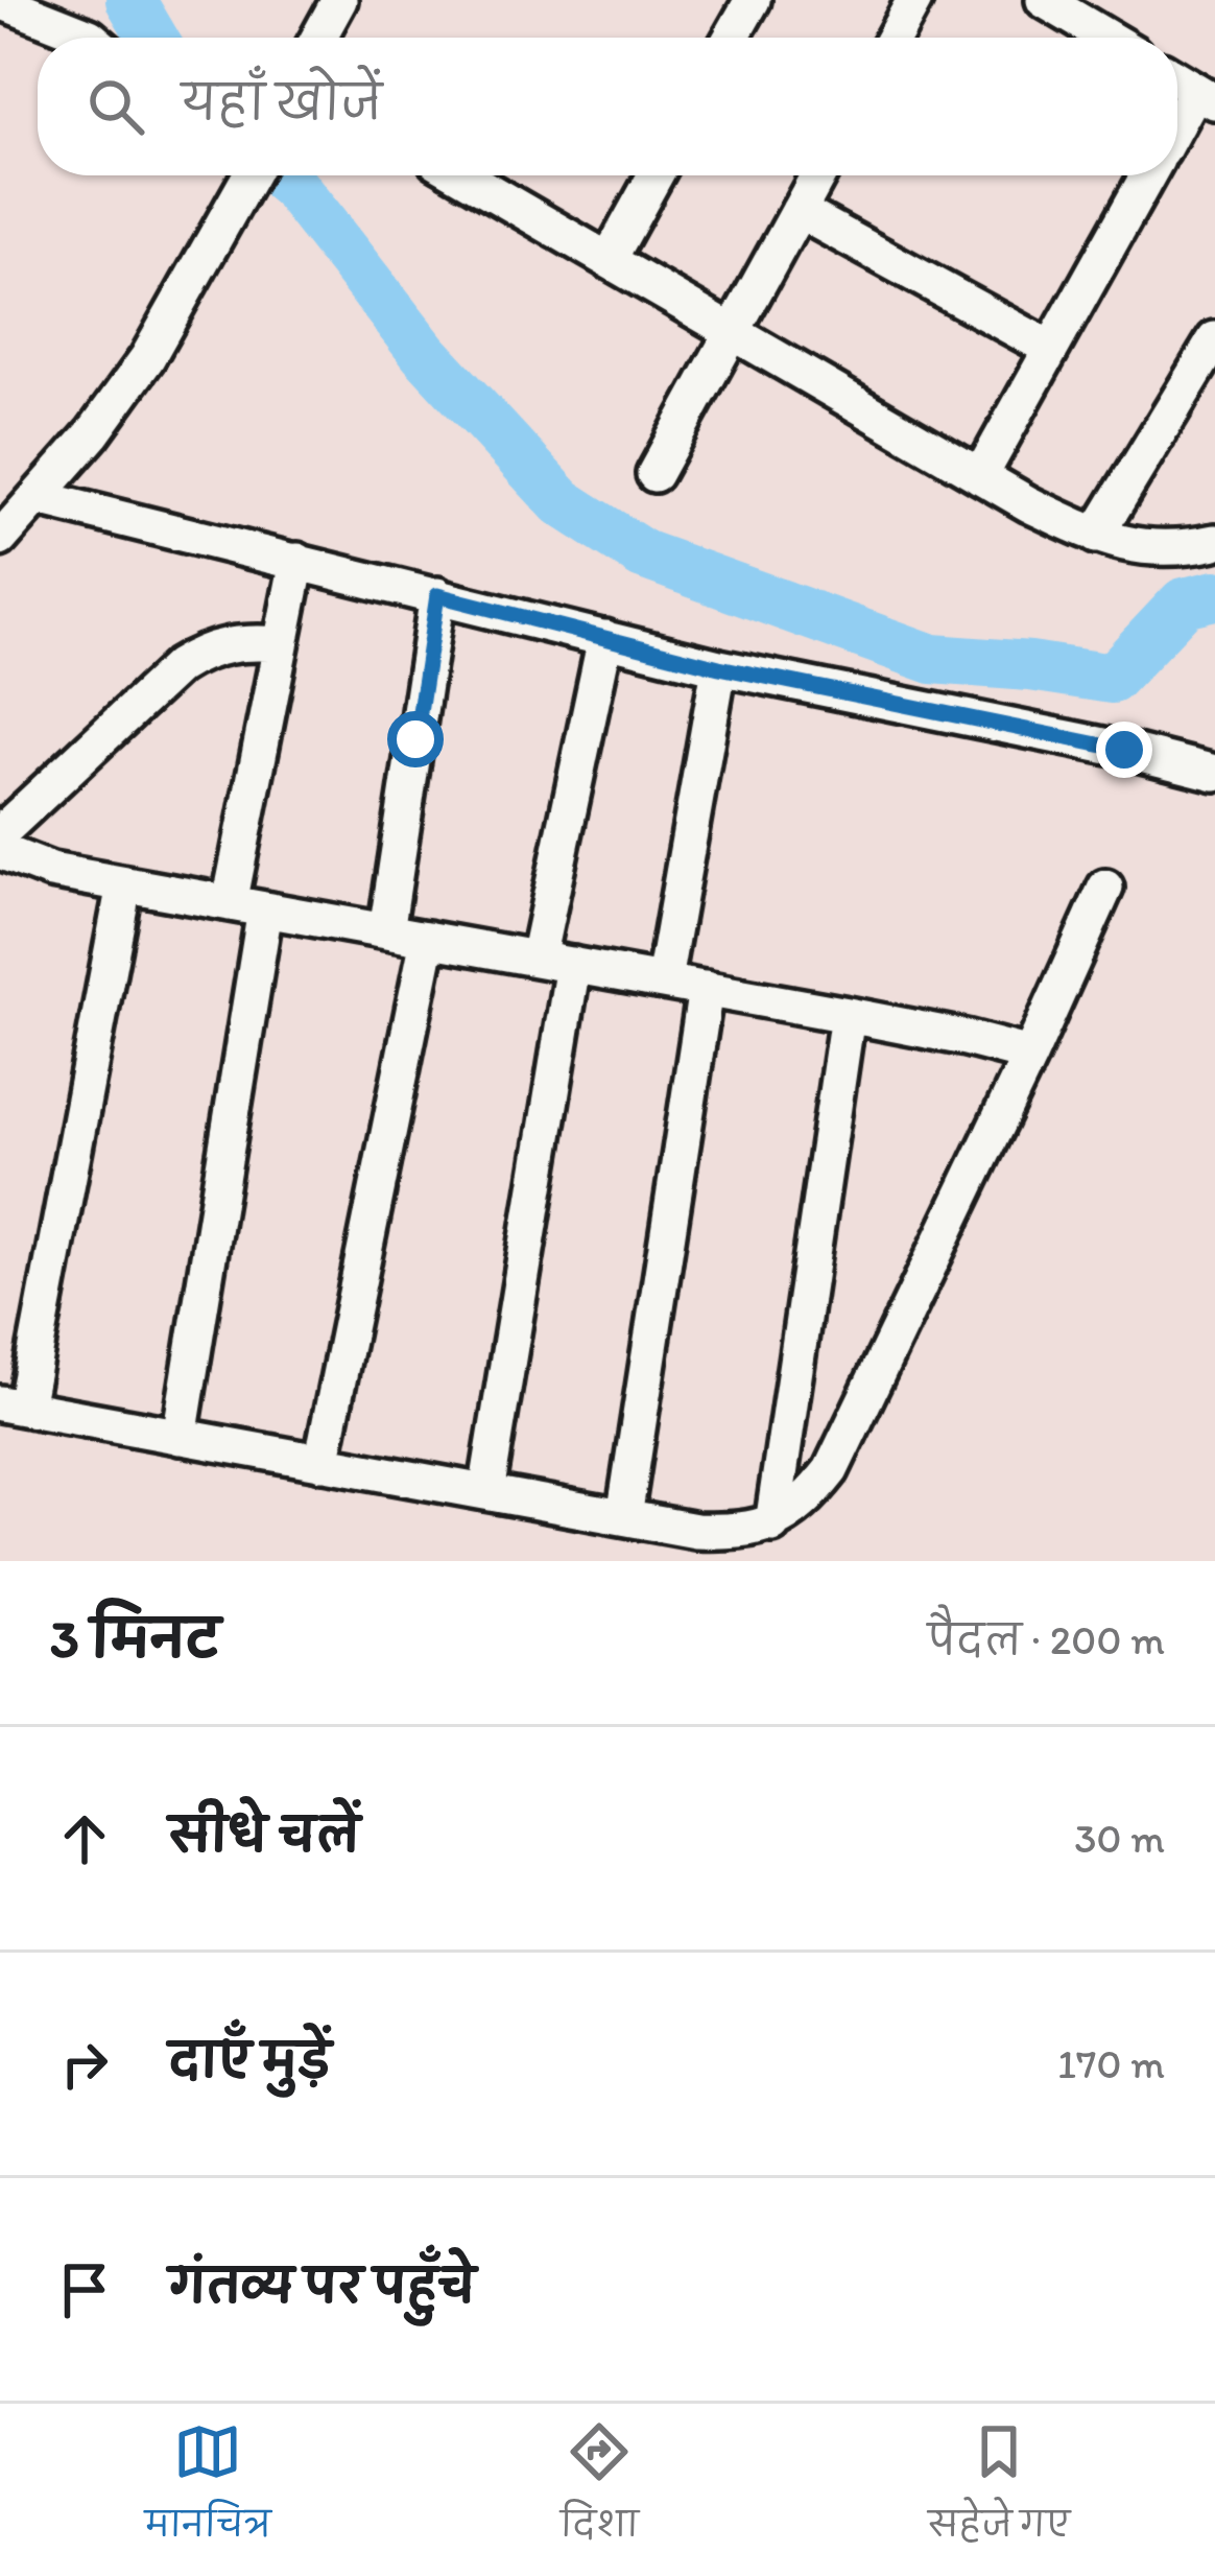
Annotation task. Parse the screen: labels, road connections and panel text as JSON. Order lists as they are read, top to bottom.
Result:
{
  "page": {
    "search": "यहाँ खोजें",
    "heading": ["3 मिनट", "पैदल · 200 m"],
    "list": [
      ["सीधे चलें", "30 m"],
      ["दाएँ मुड़ें", "170 m"],
      "गंतव्य पर पहुँचे"
    ],
    "nav": ["मानचित्र", "दिशा", "सहेजे गए"]
  }
}
